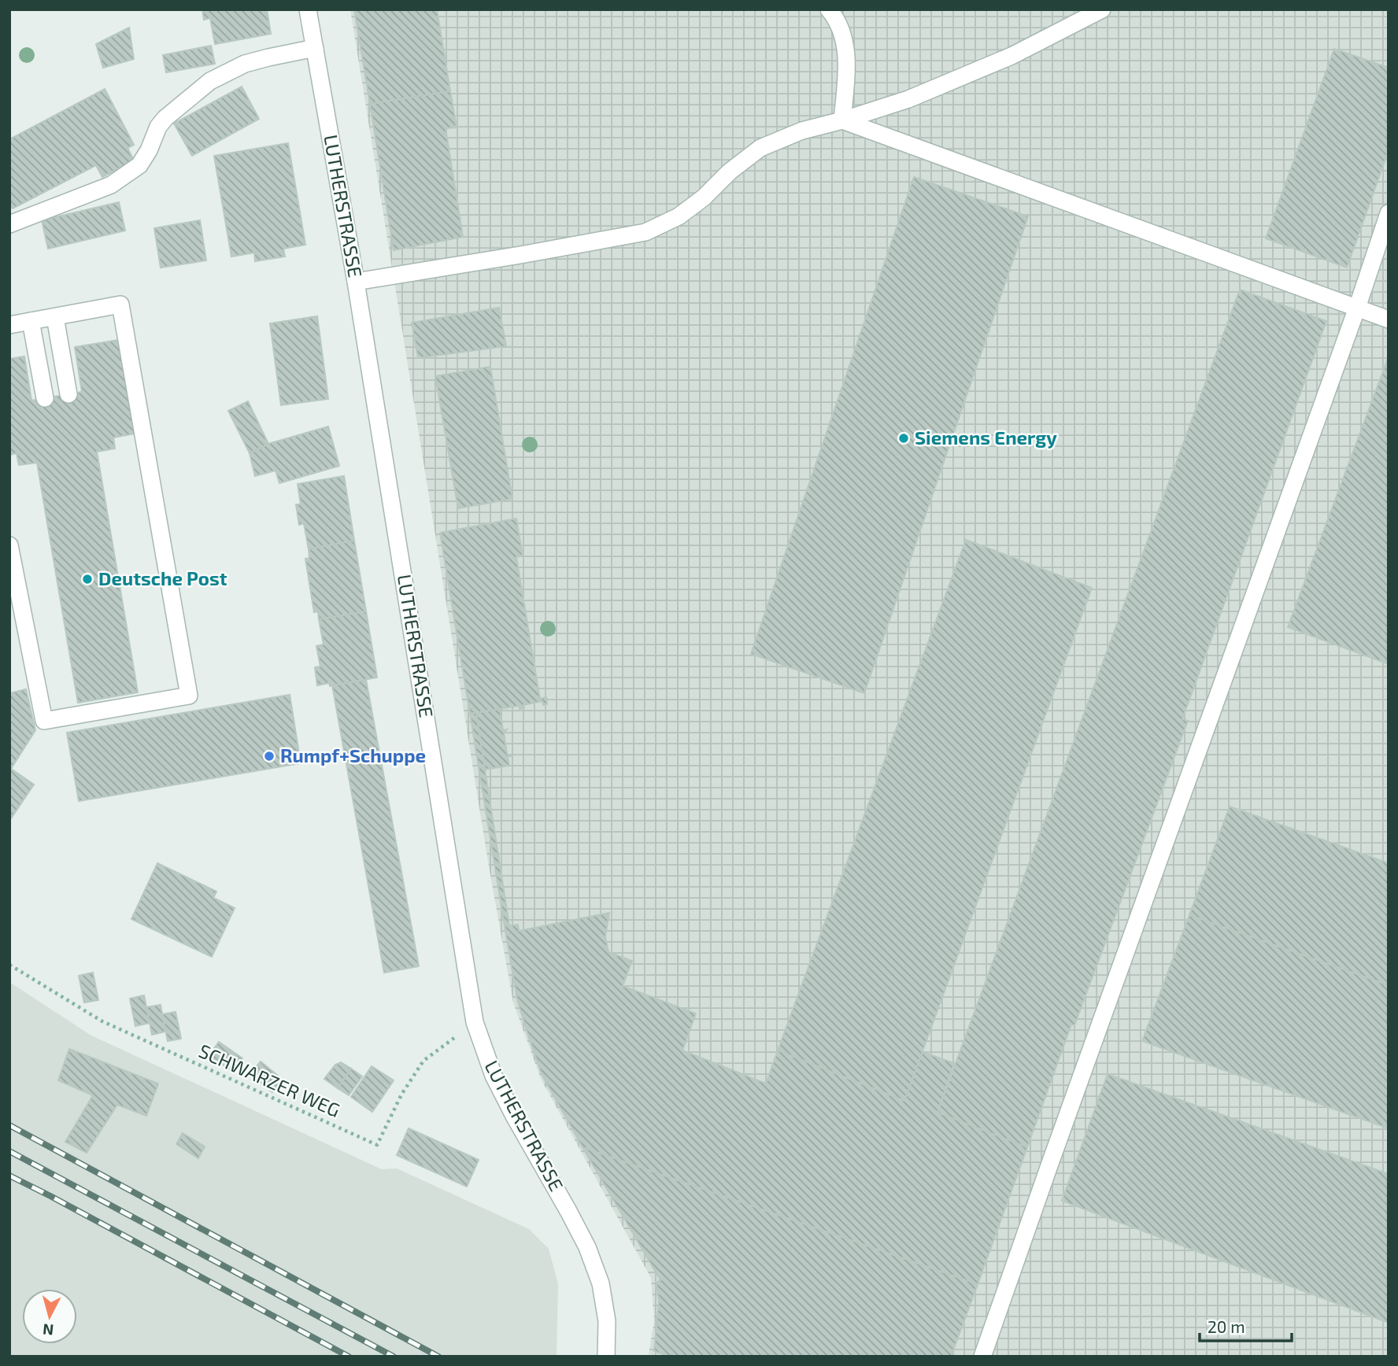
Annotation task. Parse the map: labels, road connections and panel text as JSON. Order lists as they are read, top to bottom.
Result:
{
  "streets": {
    "street": ["LUTHERSTRASSE"],
    "path": ["SCHWARZER WEG"]
  },
  "crossings": [
    ["LUTHERSTRASSE", "SCHWARZER WEG"]
  ],
  "places": ["Siemens Energy", "Deutsche Post", "Rumpf+Schuppe"],
  "scale_bar": "20 m",
  "north": "bottom"
}
